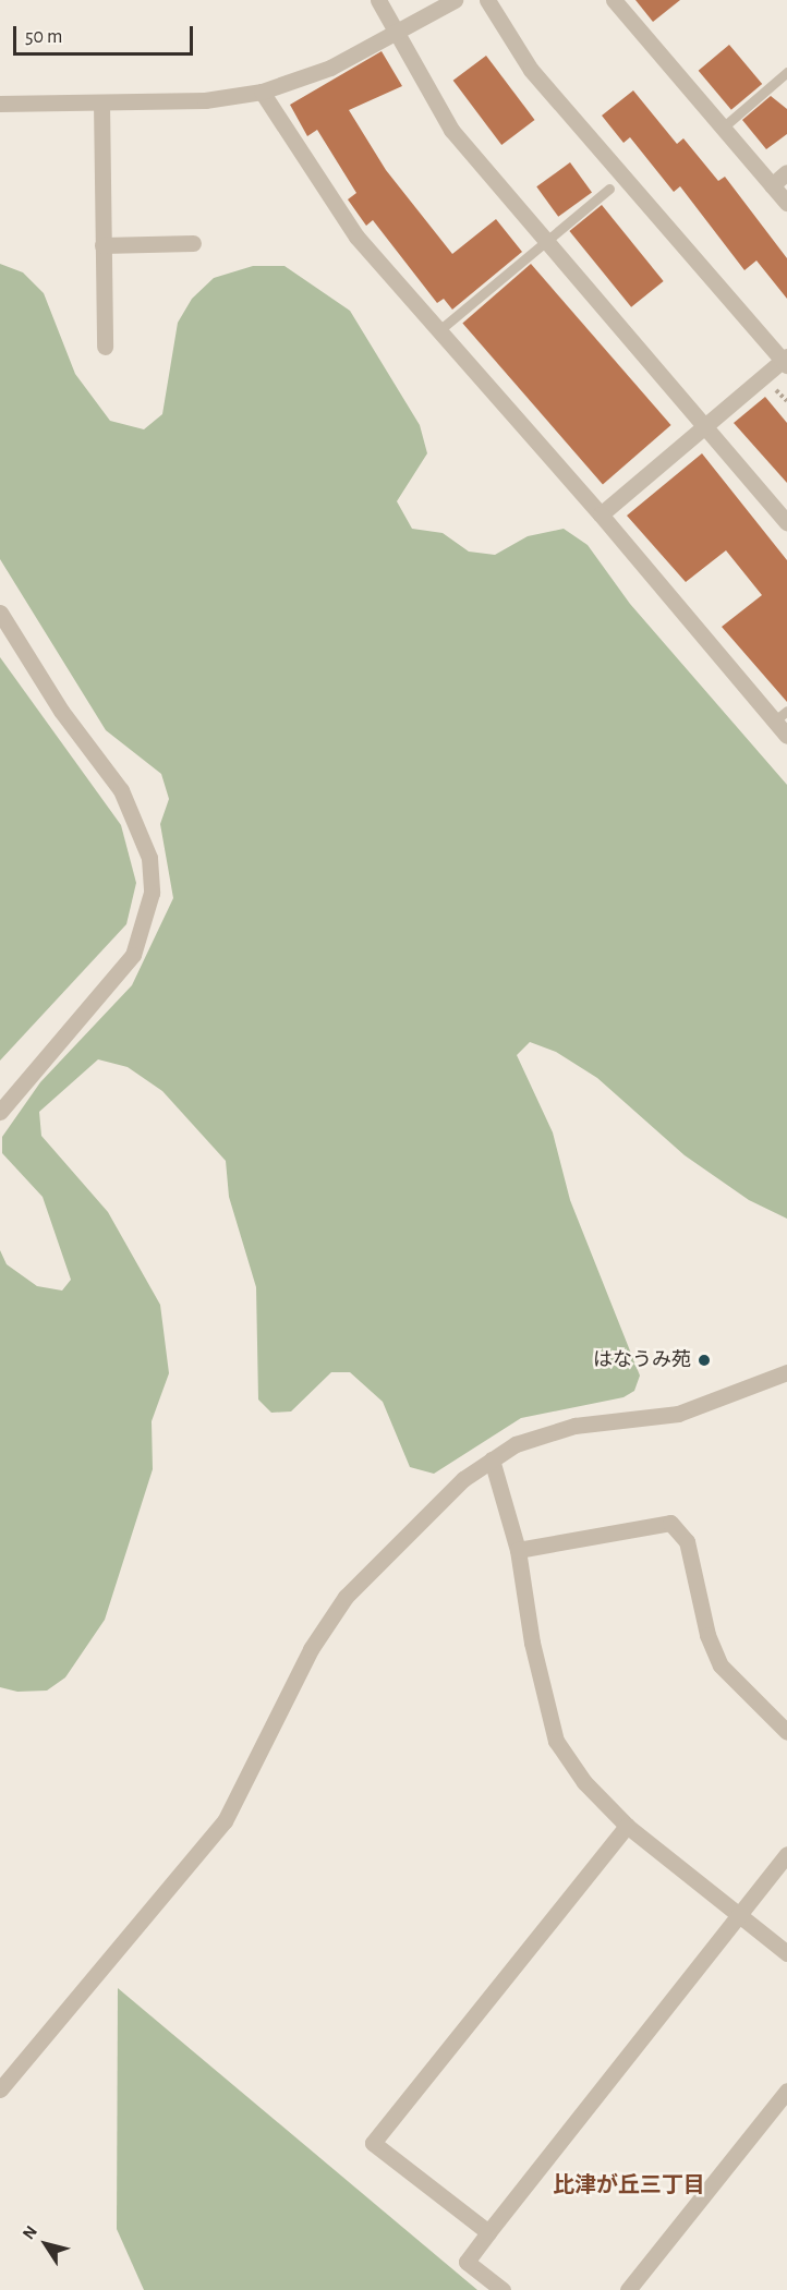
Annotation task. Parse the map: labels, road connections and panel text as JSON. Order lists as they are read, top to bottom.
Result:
{
  "districts": ["比津が丘三丁目"],
  "places": ["はなうみ苑"],
  "scale_bar": "50 m",
  "north": "top left"
}
